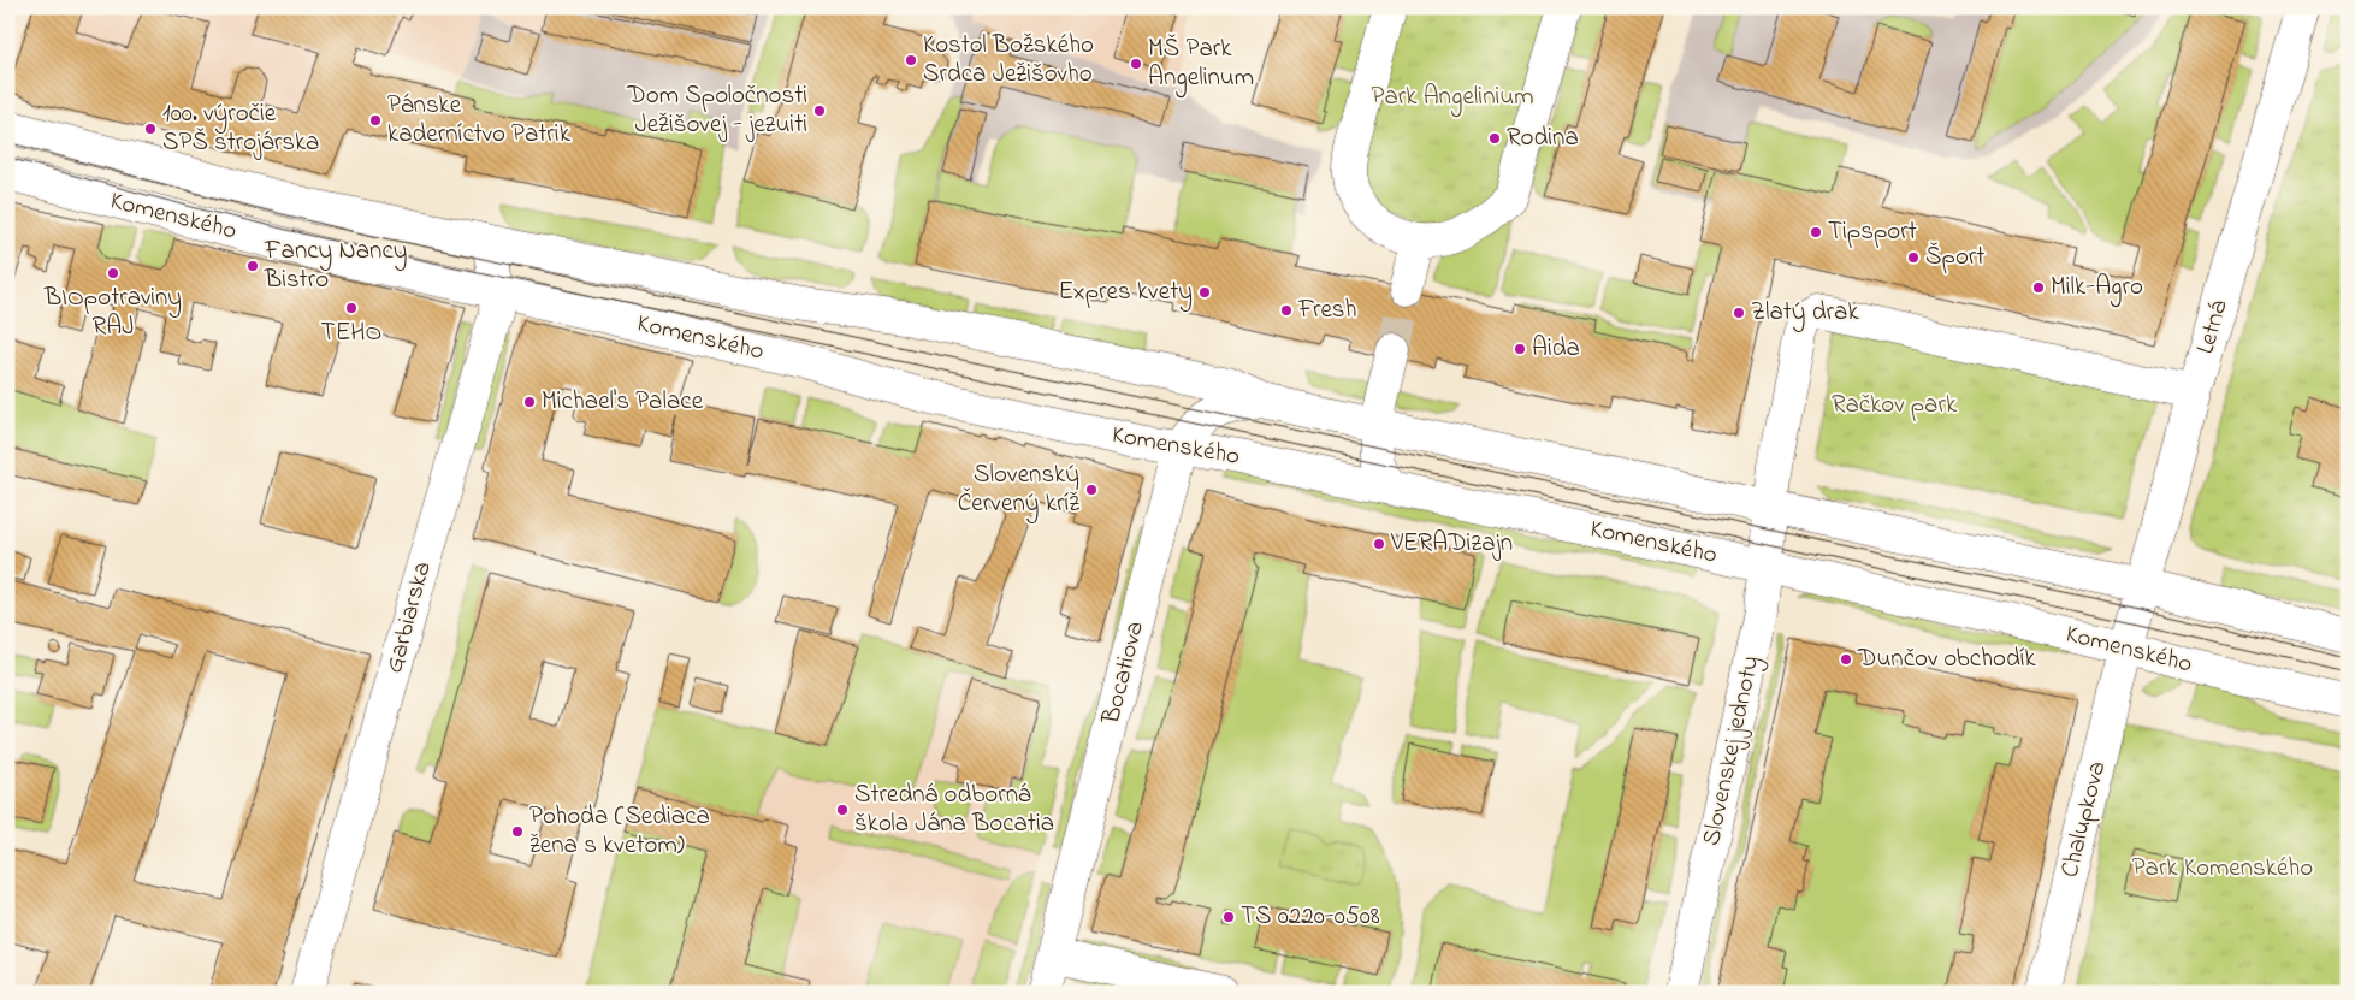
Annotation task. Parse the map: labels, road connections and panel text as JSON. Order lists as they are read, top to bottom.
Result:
{
  "streets": {
    "street": [
      "Komenského",
      "Letná",
      "Garbiarska",
      "Bocatiova",
      "Slovenskej jednoty",
      "Chalupkova"
    ]
  },
  "crossings": [
    ["Komenského", "Letná"],
    ["Komenského", "Garbiarska"],
    ["Komenského", "Bocatiova"],
    ["Komenského", "Slovenskej jednoty"],
    ["Komenského", "Chalupkova"],
    ["Letná", "Chalupkova"]
  ],
  "parks": ["Park Angelinium", "Račkov park", "Park Komenského"],
  "places": [
    "Kostol Božského Srdca Ježišovho",
    "MŠ Park Angelinum",
    "Dom Spoločnosti Ježišovej - jezuiti",
    "Pánske kaderníctvo Patrik",
    "100. výročie SPŠ strojárska",
    "Rodina",
    "Tipsport",
    "Šport",
    "Fancy Nancy Bistro",
    "BIOpotraviny RAJ",
    "Milk-Agro",
    "Expres kvety",
    "TEHO",
    "Fresh",
    "Zlatý drak",
    "Aida",
    "Michael's Palace",
    "Slovenský Červený kríž",
    "VERADizajn",
    "Dunčov obchodík",
    "Stredná odborná škola Jána Bocatia",
    "Pohoda (Sediaca žena s kvetom)",
    "TS 0220-0508"
  ]
}
